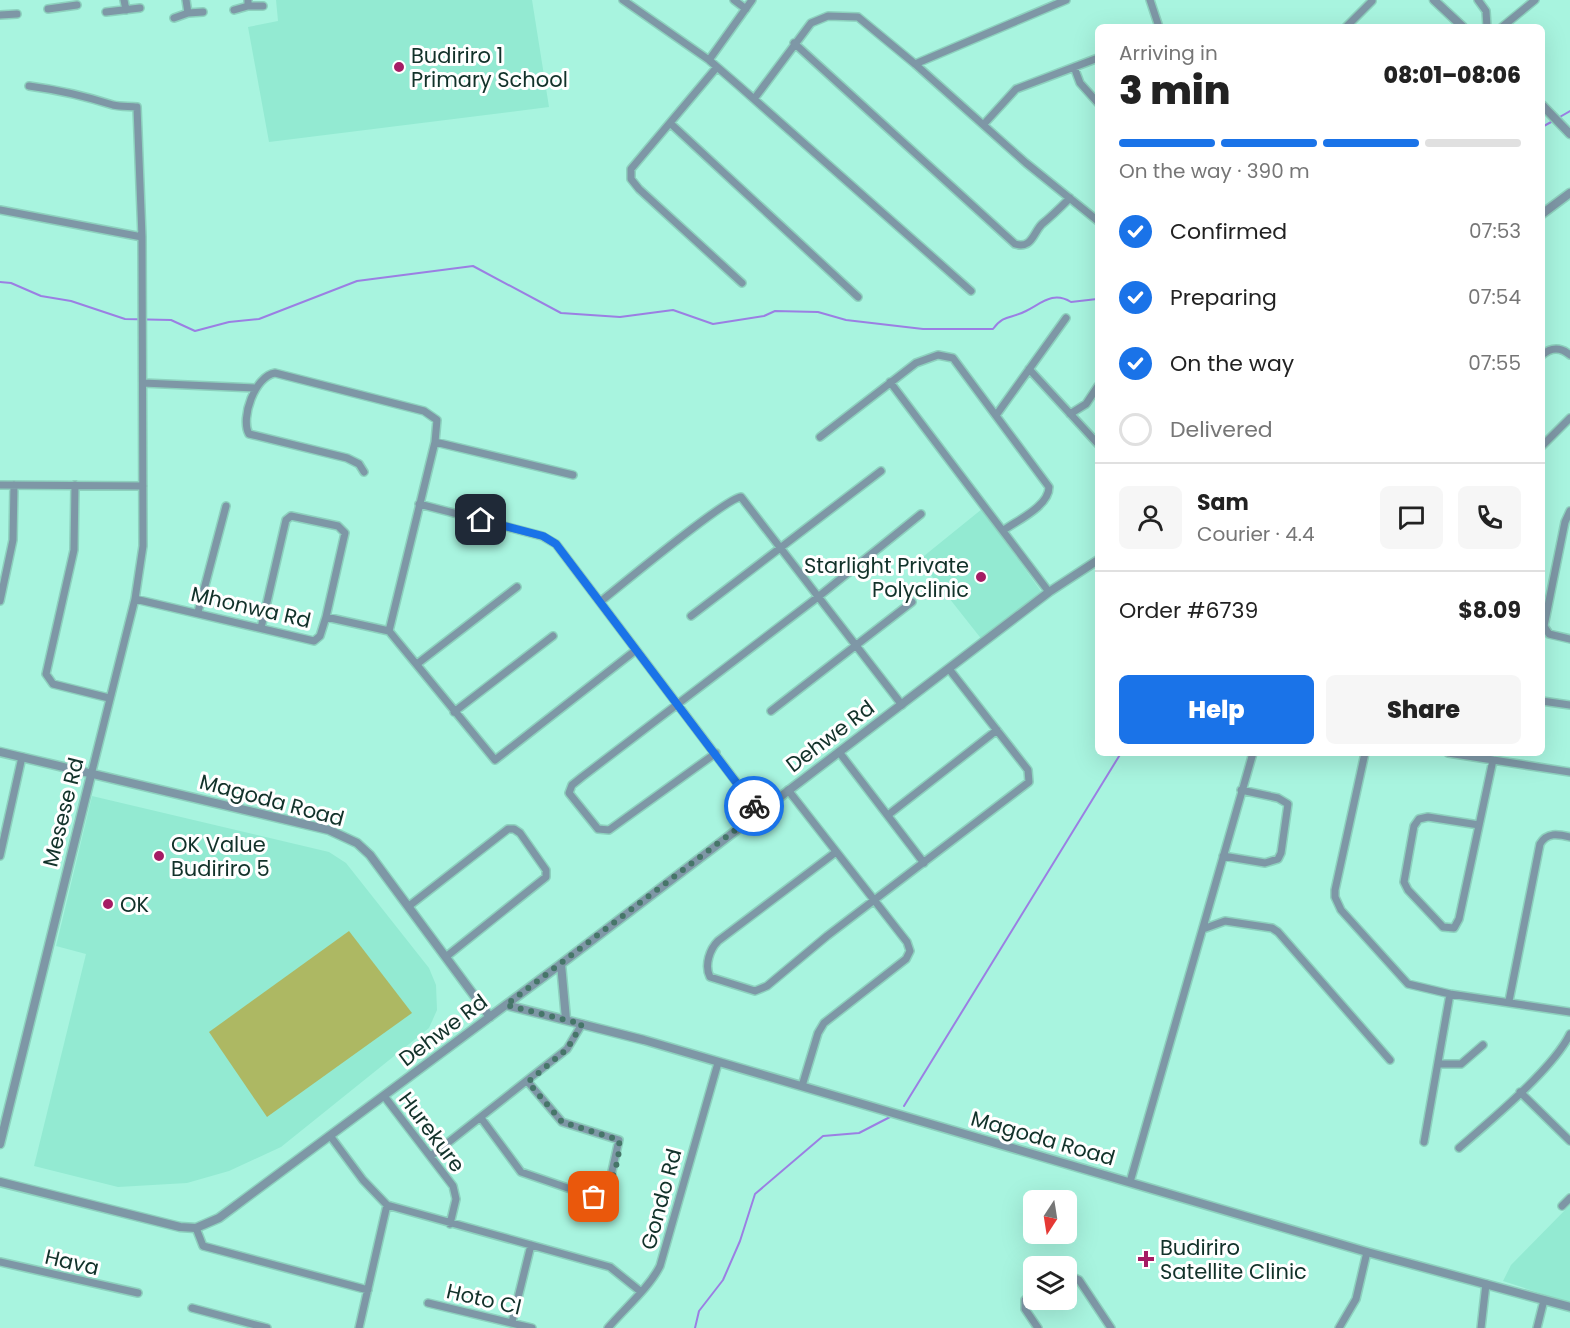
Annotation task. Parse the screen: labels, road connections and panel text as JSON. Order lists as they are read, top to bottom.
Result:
{
  "streets": {
    "street": [
      "Mhonwa Rd",
      "Dehwe Rd",
      "Magoda Road",
      "Mesese Rd",
      "Hurekure",
      "Gondo Rd",
      "Hava",
      "Hoto Cl"
    ]
  },
  "crossings": [
    ["Mhonwa Rd", "Mesese Rd"],
    ["Dehwe Rd", "Magoda Road"],
    ["Dehwe Rd", "Hurekure"],
    ["Magoda Road", "Mesese Rd"],
    ["Magoda Road", "Gondo Rd"]
  ],
  "places": {
    "other": [
      "Budiriro 1 Primary School",
      "Starlight Private Polyclinic",
      "OK Value Budiriro 5",
      "OK"
    ],
    "health": ["Budiriro Satellite Clinic"]
  },
  "north": "bottom",
  "page": {
    "heading": ["3 min", "Arriving in", "08:01–08:06"],
    "panel": [
      "Sam",
      "Courier · 4.4",
      "Order #6739",
      "$8.09"
    ],
    "bar": "On the way · 390 m",
    "list": [
      ["Confirmed", "07:53"],
      ["Preparing", "07:54"],
      ["On the way", "07:55"],
      "Delivered"
    ],
    "buttons": ["Help", "Share"]
  }
}
